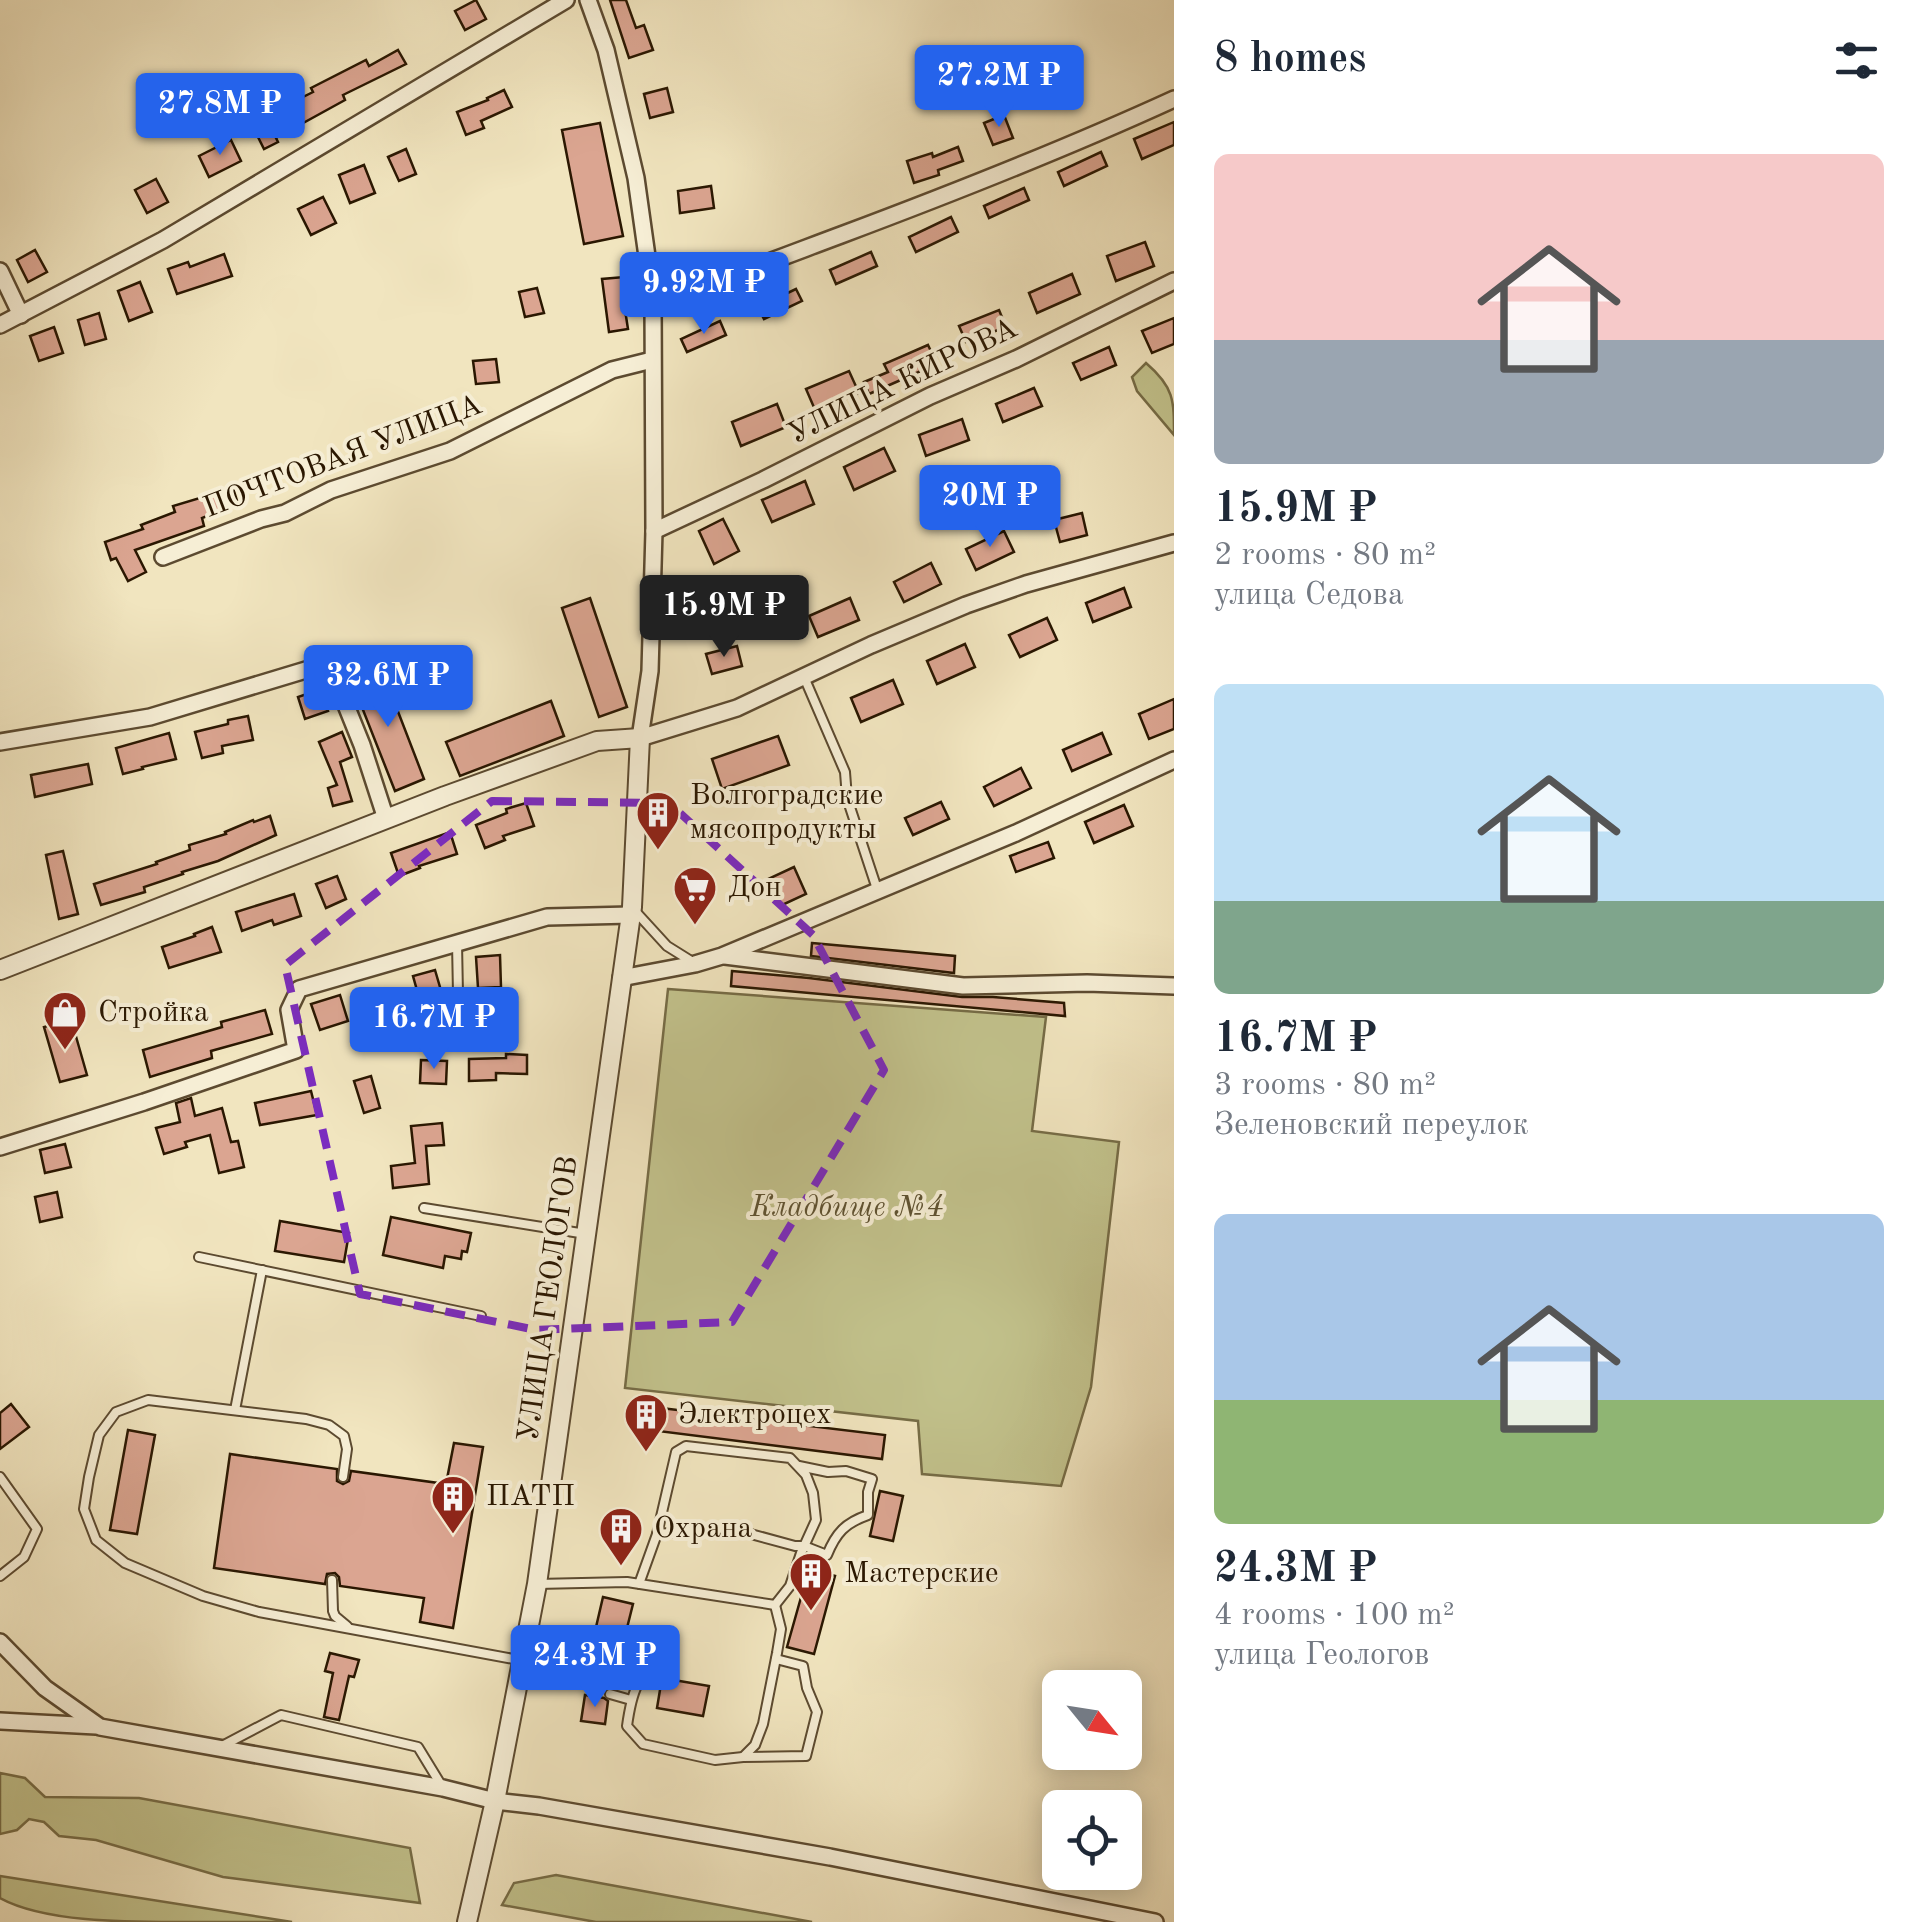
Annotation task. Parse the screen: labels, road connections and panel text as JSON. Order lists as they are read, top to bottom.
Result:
{
  "streets": {
    "street": ["УЛИЦА КИРОВА", "ПОЧТОВАЯ УЛИЦА", "УЛИЦА ГЕОЛОГОВ"]
  },
  "parks": ["Кладбище №4"],
  "places": {
    "building": [
      "Волгоградские мясопродукты",
      "Электроцех",
      "ПАТП",
      "Охрана",
      "Мастерские"
    ],
    "supermarket": ["Дон"],
    "shop": ["Стройка"]
  },
  "north": "bottom right",
  "page": {
    "heading": "8 homes",
    "price": [
      "27.2M ₽",
      "27.8M ₽",
      "9.92M ₽",
      "20M ₽",
      "15.9M ₽",
      "32.6M ₽",
      "16.7M ₽",
      "24.3M ₽"
    ],
    "list": [
      {
        "name": "15.9M ₽",
        "note": "2 rooms · 80 m² · улица Седова"
      },
      {
        "name": "16.7M ₽",
        "note": "3 rooms · 80 m² · Зеленовский переулок"
      },
      {
        "name": "24.3M ₽",
        "note": "4 rooms · 100 m² · улица Геологов"
      }
    ]
  }
}
